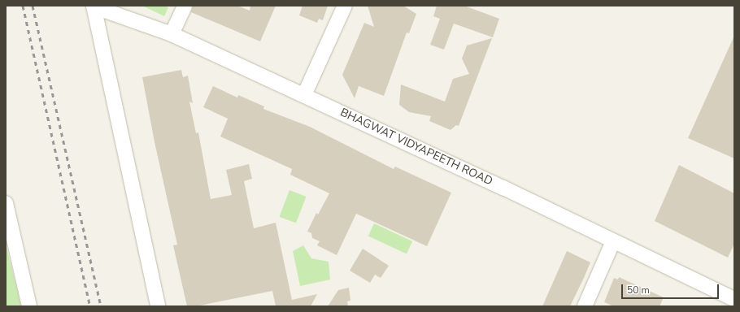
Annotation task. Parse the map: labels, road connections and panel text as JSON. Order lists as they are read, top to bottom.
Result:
{
  "streets": {
    "street": ["BHAGWAT VIDYAPEETH ROAD"]
  },
  "scale_bar": "50 m"
}
